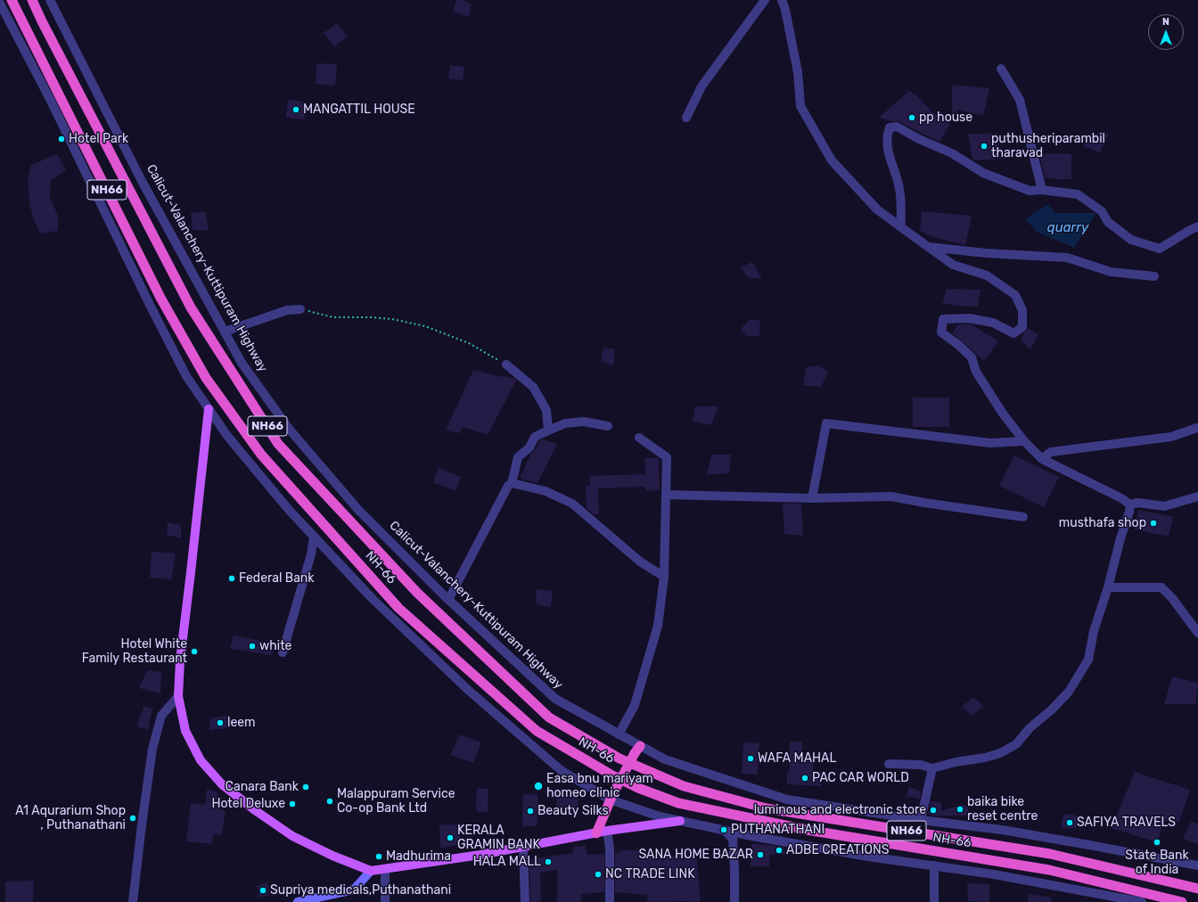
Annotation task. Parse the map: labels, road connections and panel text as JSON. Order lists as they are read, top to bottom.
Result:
{
  "streets": {
    "highway": ["NH66", "NH-66"],
    "street": ["Calicut-Valanchery-Kuttipuram Highway"]
  },
  "water": ["quarry"],
  "places": [
    "MANGATTIL HOUSE",
    "pp house",
    "Hotel Park",
    "puthusheriparambil tharavad",
    "musthafa shop",
    "Federal Bank",
    "white",
    "Hotel White Family Restaurant",
    "leem",
    "WAFA MAHAL",
    "PAC CAR WORLD",
    "Easa bnu mariyam homeo clinic",
    "Canara Bank",
    "Malappuram Service Co-op Bank Ltd",
    "Hotel Deluxe",
    "baika bike reset centre",
    "luminous and electronic store",
    "Beauty Silks",
    "A1 Aqurarium Shop , Puthanathani",
    "SAFIYA TRAVELS",
    "PUTHANATHANI",
    "KERALA GRAMIN BANK",
    "State Bank of India",
    "ADBE CREATIONS",
    "SANA HOME BAZAR",
    "Madhurima",
    "HALA MALL",
    "NC TRADE LINK",
    "Supriya medicals,Puthanathani"
  ],
  "north": "top"
}
